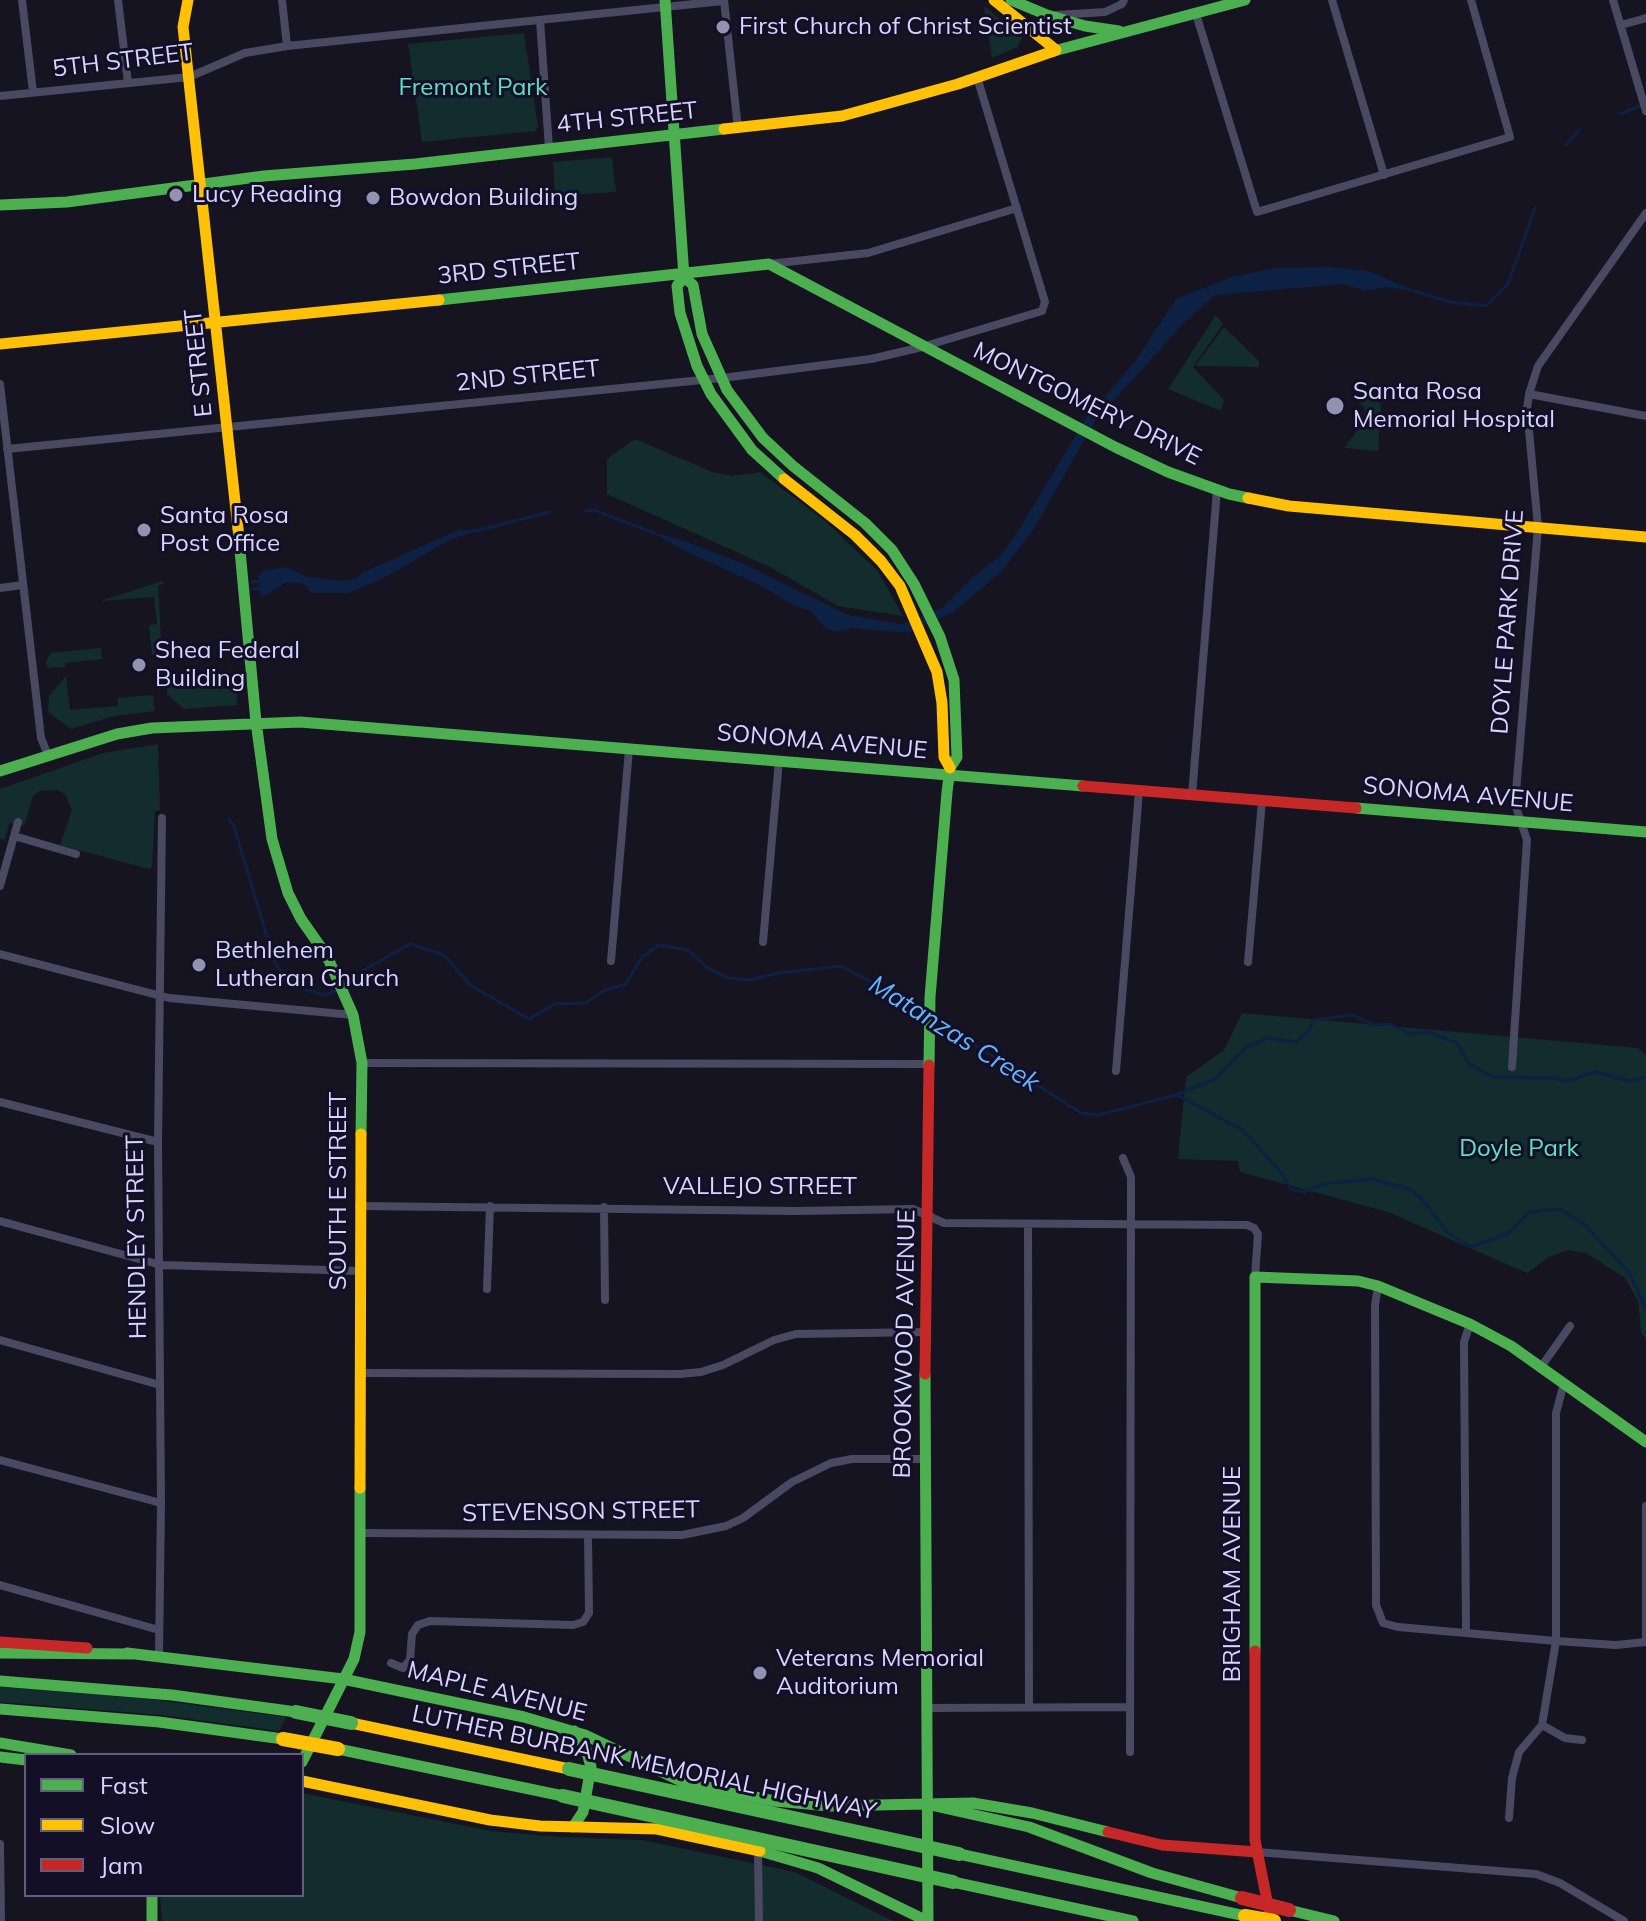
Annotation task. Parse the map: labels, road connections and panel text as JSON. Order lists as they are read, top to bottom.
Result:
{
  "streets": {
    "main road": [
      "4TH STREET",
      "3RD STREET",
      "E STREET",
      "MONTGOMERY DRIVE",
      "SONOMA AVENUE",
      "SOUTH E STREET",
      "BROOKWOOD AVENUE",
      "BRIGHAM AVENUE",
      "MAPLE AVENUE",
      "LUTHER BURBANK MEMORIAL HIGHWAY"
    ],
    "street": [
      "5TH STREET",
      "2ND STREET",
      "DOYLE PARK DRIVE",
      "VALLEJO STREET",
      "HENDLEY STREET",
      "STEVENSON STREET"
    ]
  },
  "crossings": [
    ["5TH STREET", "E STREET"],
    ["5TH STREET", "BROOKWOOD AVENUE"],
    ["4TH STREET", "E STREET"],
    ["4TH STREET", "BROOKWOOD AVENUE"],
    ["3RD STREET", "E STREET"],
    ["3RD STREET", "2ND STREET"],
    ["3RD STREET", "MONTGOMERY DRIVE"],
    ["3RD STREET", "BROOKWOOD AVENUE"],
    ["E STREET", "2ND STREET"],
    ["E STREET", "SONOMA AVENUE"],
    ["E STREET", "SOUTH E STREET"],
    ["2ND STREET", "MONTGOMERY DRIVE"],
    ["2ND STREET", "BROOKWOOD AVENUE"],
    ["MONTGOMERY DRIVE", "DOYLE PARK DRIVE"],
    ["DOYLE PARK DRIVE", "SONOMA AVENUE"],
    ["SONOMA AVENUE", "SOUTH E STREET"],
    ["SONOMA AVENUE", "BROOKWOOD AVENUE"],
    ["VALLEJO STREET", "SOUTH E STREET"],
    ["VALLEJO STREET", "BROOKWOOD AVENUE"],
    ["VALLEJO STREET", "BRIGHAM AVENUE"],
    ["SOUTH E STREET", "STEVENSON STREET"],
    ["SOUTH E STREET", "MAPLE AVENUE"],
    ["HENDLEY STREET", "MAPLE AVENUE"],
    ["BROOKWOOD AVENUE", "STEVENSON STREET"],
    ["BROOKWOOD AVENUE", "MAPLE AVENUE"],
    ["BRIGHAM AVENUE", "MAPLE AVENUE"],
    ["BRIGHAM AVENUE", "LUTHER BURBANK MEMORIAL HIGHWAY"]
  ],
  "water": ["Matanzas Creek"],
  "parks": ["Fremont Park", "Doyle Park"],
  "places": [
    "First Church of Christ Scientist",
    "Lucy Reading",
    "Bowdon Building",
    "Santa Rosa Memorial Hospital",
    "Santa Rosa Post Office",
    "Shea Federal Building",
    "Bethlehem Lutheran Church",
    "Veterans Memorial Auditorium"
  ],
  "legend": ["Fast", "Slow", "Jam"]
}
